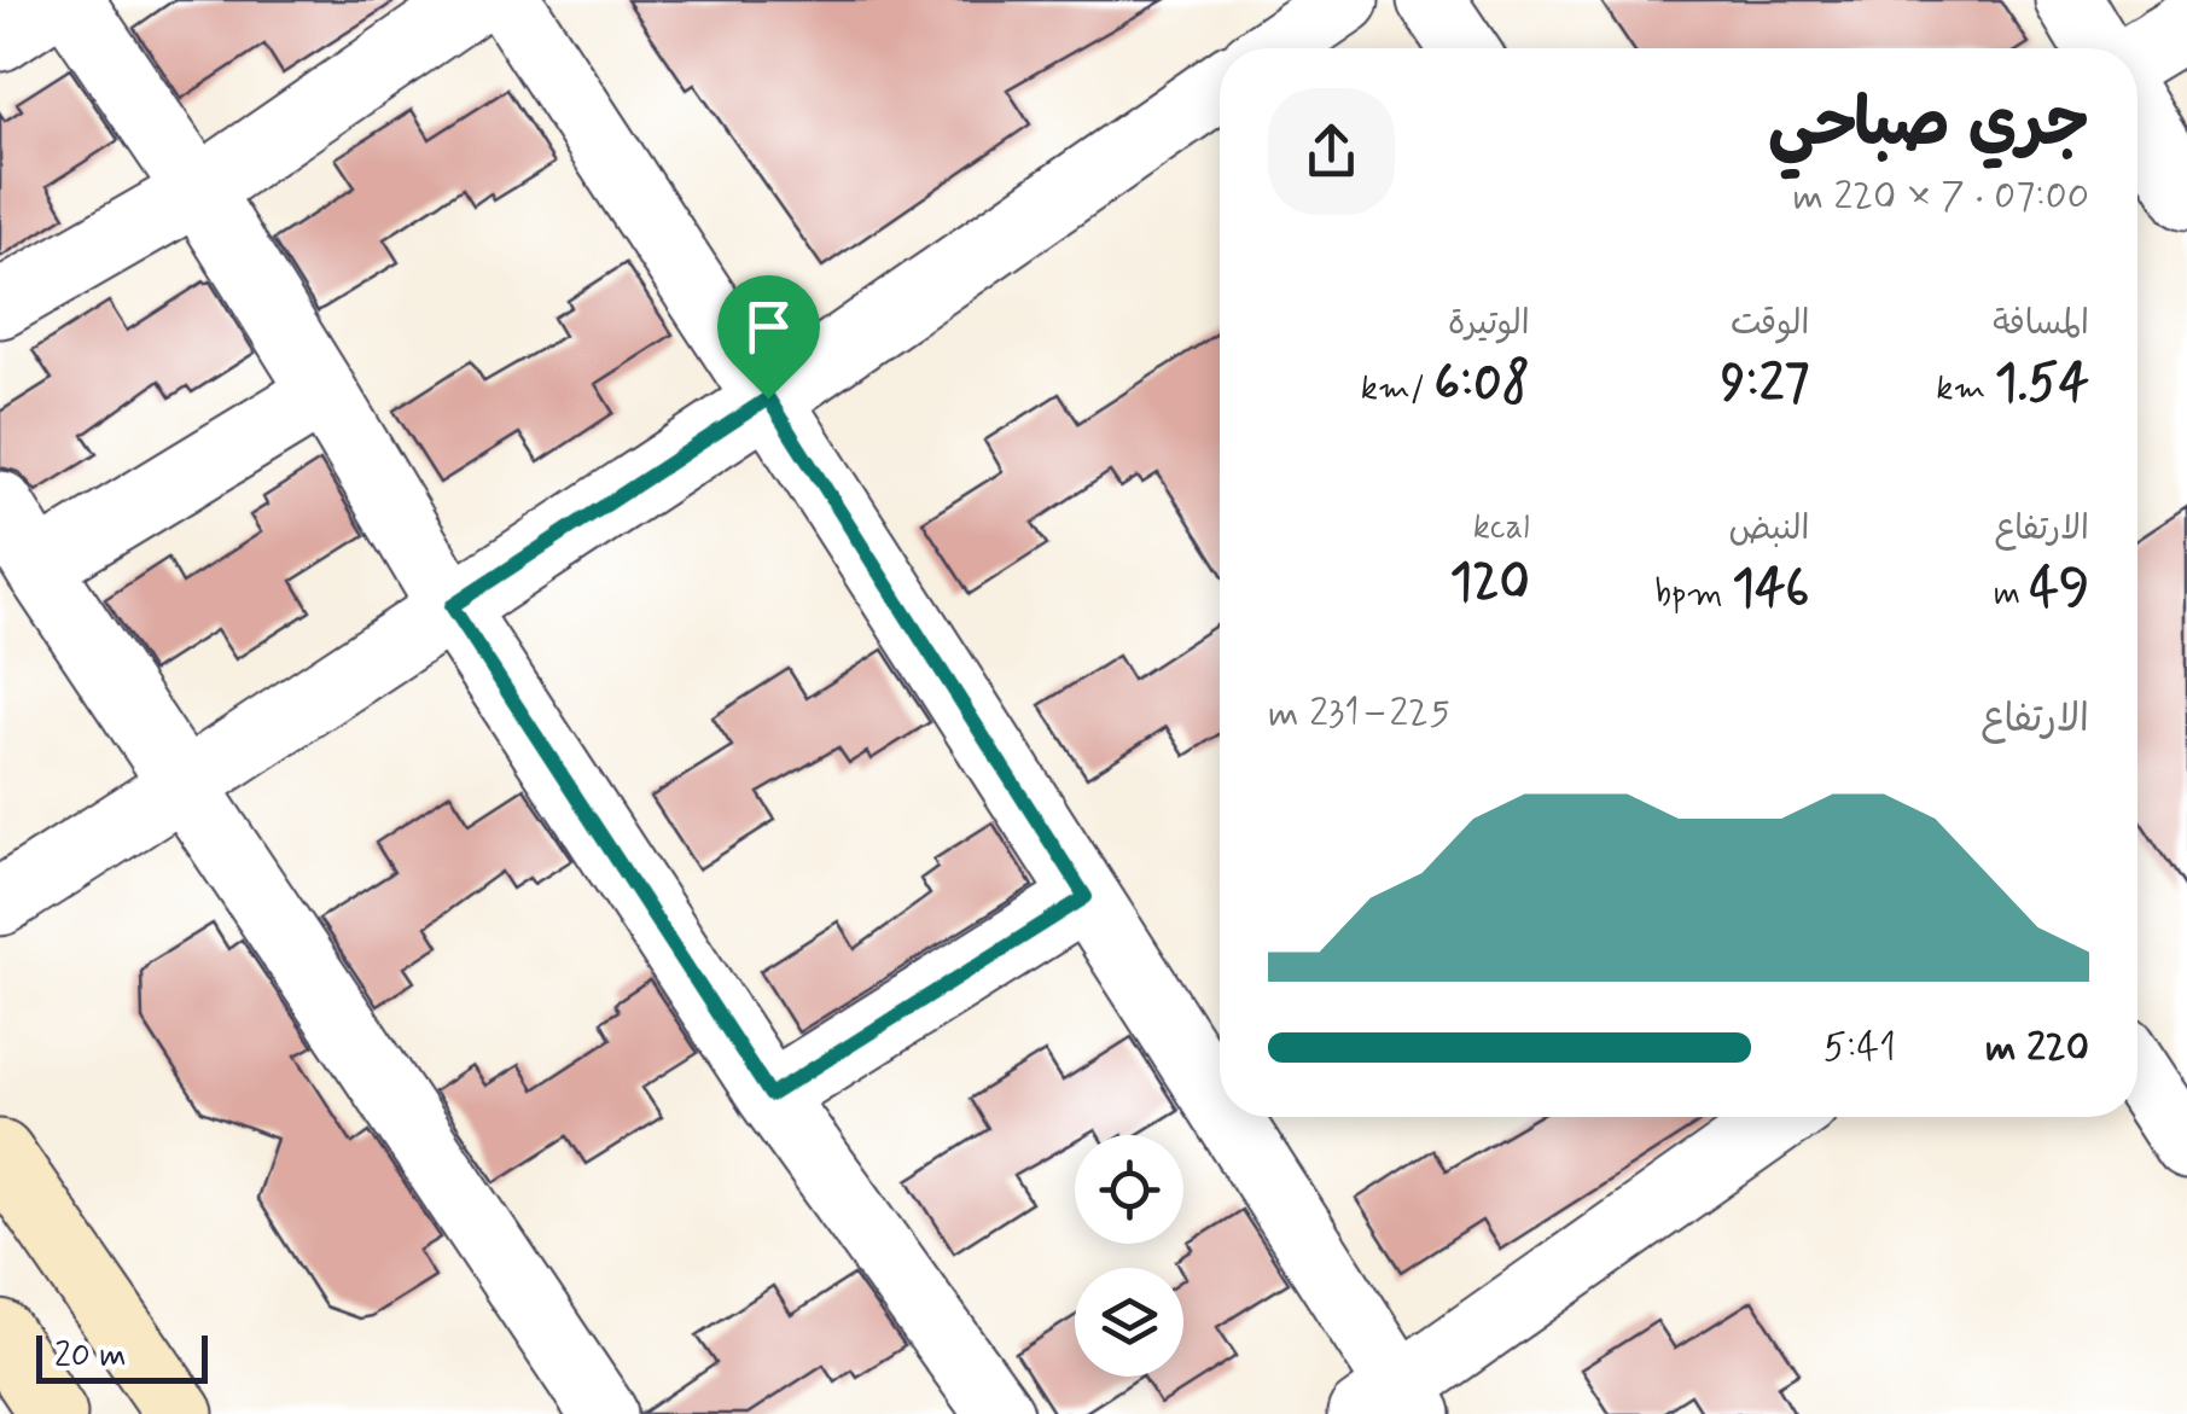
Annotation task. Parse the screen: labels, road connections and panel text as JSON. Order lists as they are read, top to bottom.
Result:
{
  "scale_bar": "20 m",
  "page": {
    "heading": ["جري صباحي", "07:00 · 7 × 220 m"],
    "stats": [
      ["المسافة", "1.54 km"],
      ["الوقت", "9:27"],
      ["الوتيرة", "6:08 /km"],
      ["الارتفاع", "49 m"],
      ["النبض", "146 bpm"],
      ["kcal", "120"]
    ],
    "chart": ["الارتفاع", "225–231 m"],
    "list": [
      {
        "name": "220 m",
        "note": "5:41"
      }
    ],
    "scale": "20 m"
  }
}
